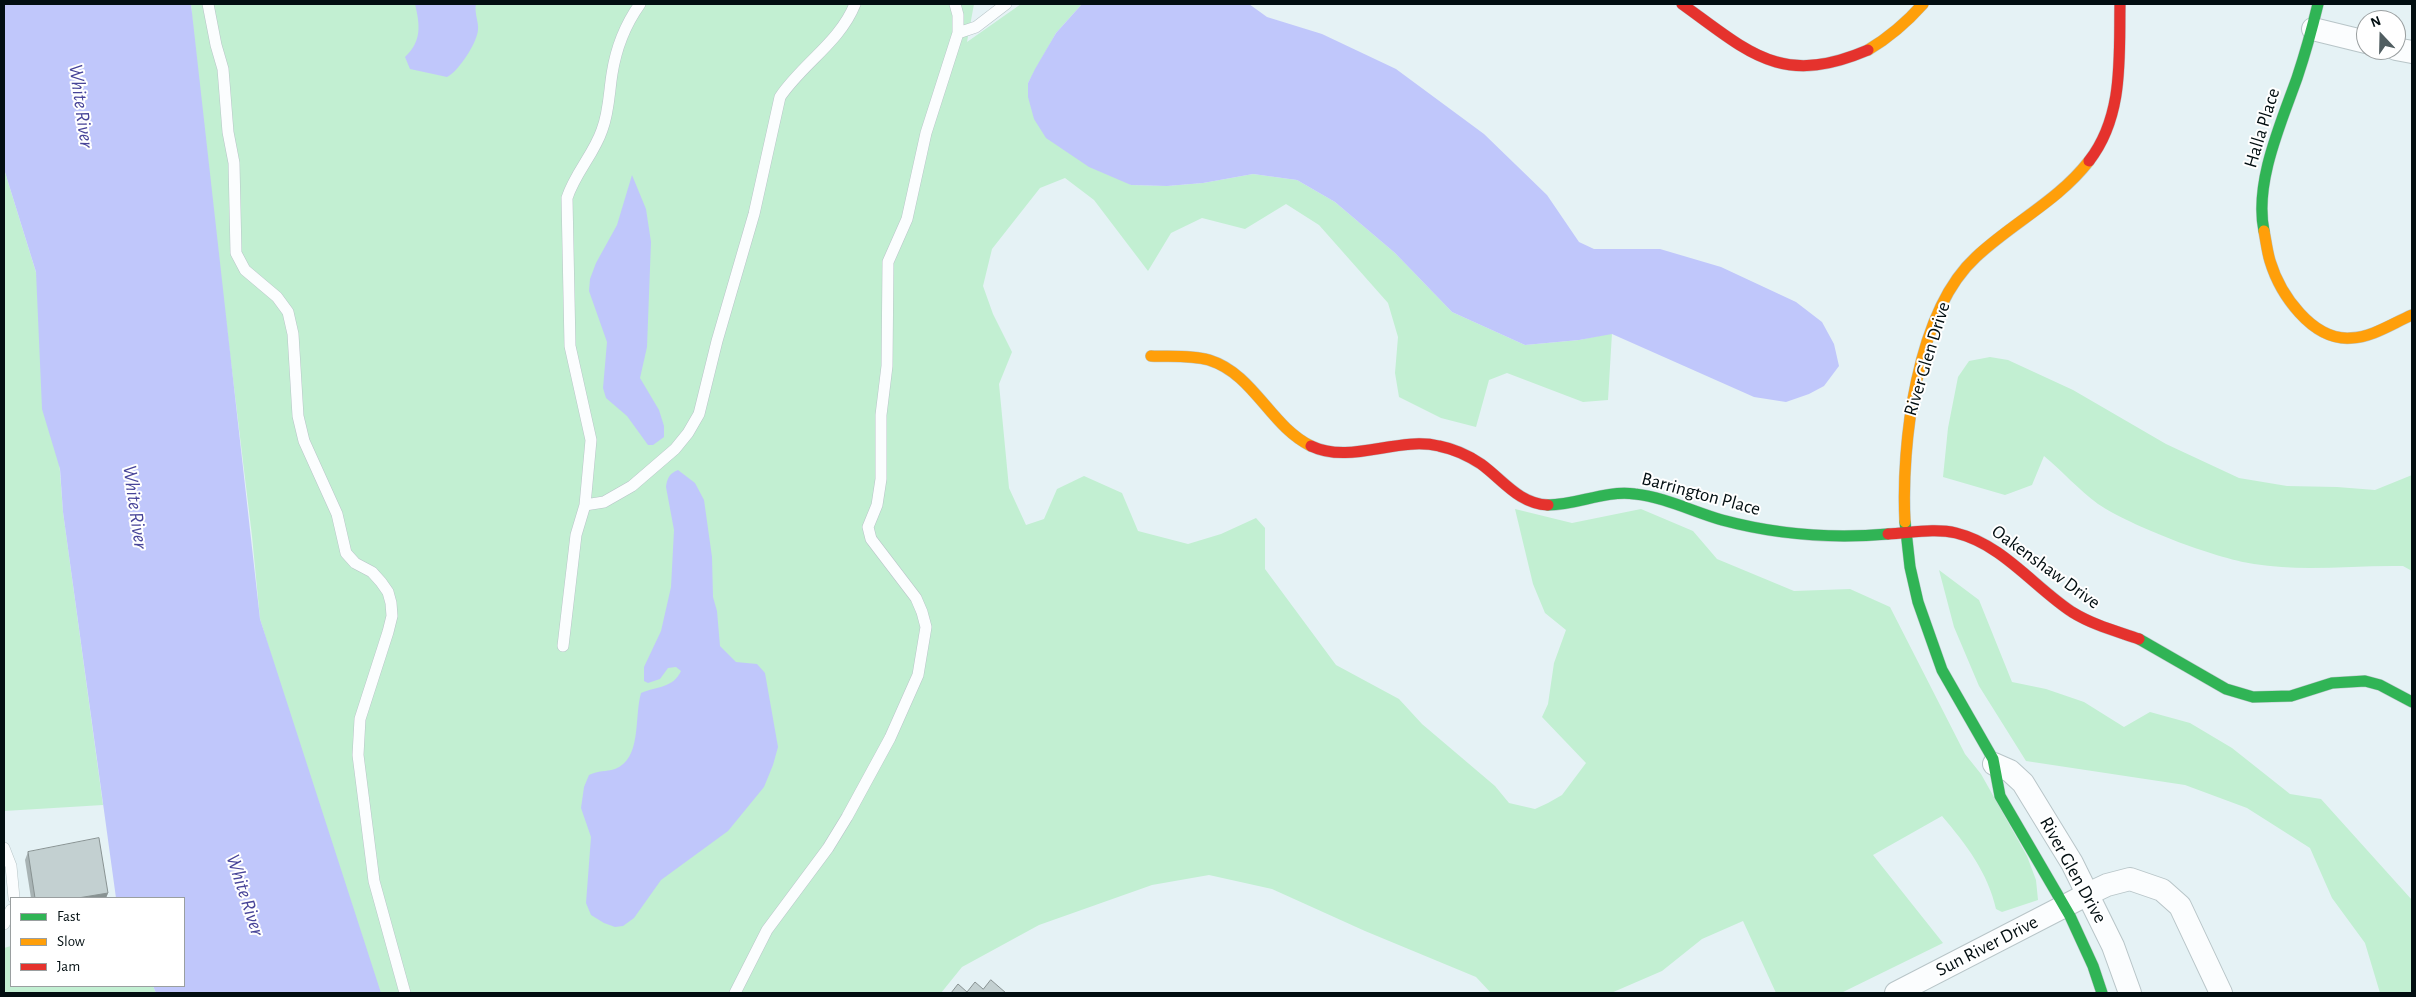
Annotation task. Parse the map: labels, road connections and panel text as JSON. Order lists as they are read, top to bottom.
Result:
{
  "streets": {
    "street": [
      "Halla Place",
      "River Glen Drive",
      "Barrington Place",
      "Oakenshaw Drive",
      "Sun River Drive"
    ]
  },
  "crossings": [
    ["River Glen Drive", "Barrington Place"],
    ["River Glen Drive", "Oakenshaw Drive"],
    ["River Glen Drive", "Sun River Drive"],
    ["Barrington Place", "Oakenshaw Drive"]
  ],
  "water": ["White River"],
  "legend": ["Fast", "Slow", "Jam"],
  "north": "top"
}
